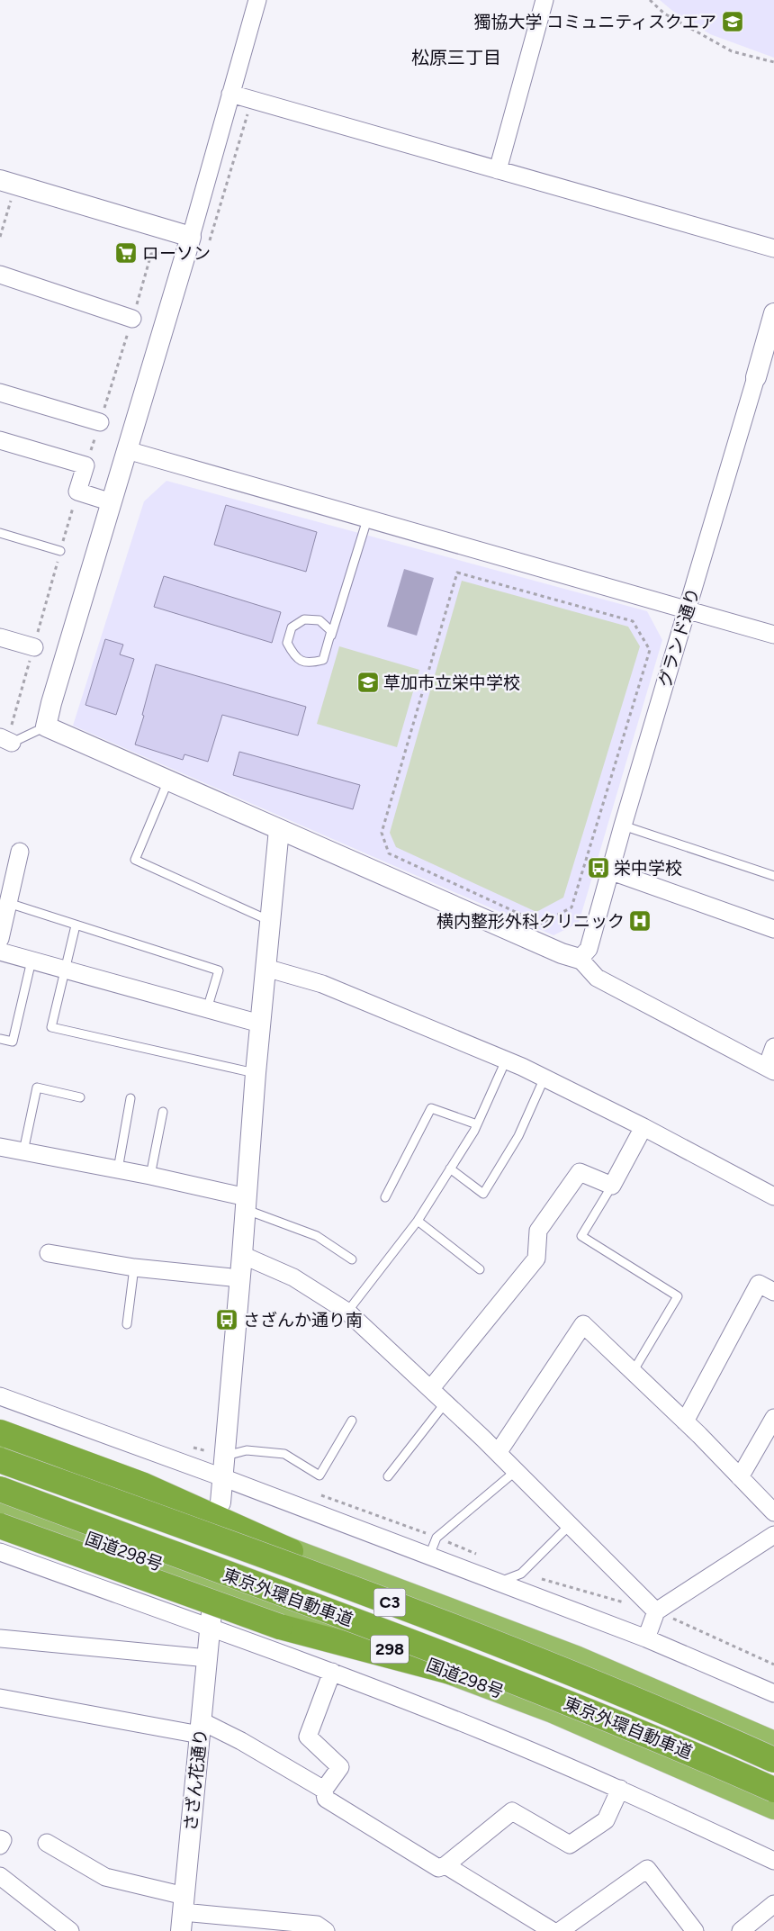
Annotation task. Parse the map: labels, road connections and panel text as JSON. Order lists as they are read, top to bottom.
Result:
{
  "streets": {
    "highway": [
      "国道298号",
      "東京外環自動車道",
      "C3",
      "298"
    ],
    "street": ["グランド通り", "さざん花通り"]
  },
  "districts": ["松原三丁目"],
  "places": {
    "school or university": ["獨協大学 コミュニティスクエア", "草加市立栄中学校"],
    "supermarket": ["ローソン"],
    "bus stop": ["栄中学校", "さざんか通り南"],
    "hospital": ["横内整形外科クリニック"]
  }
}
